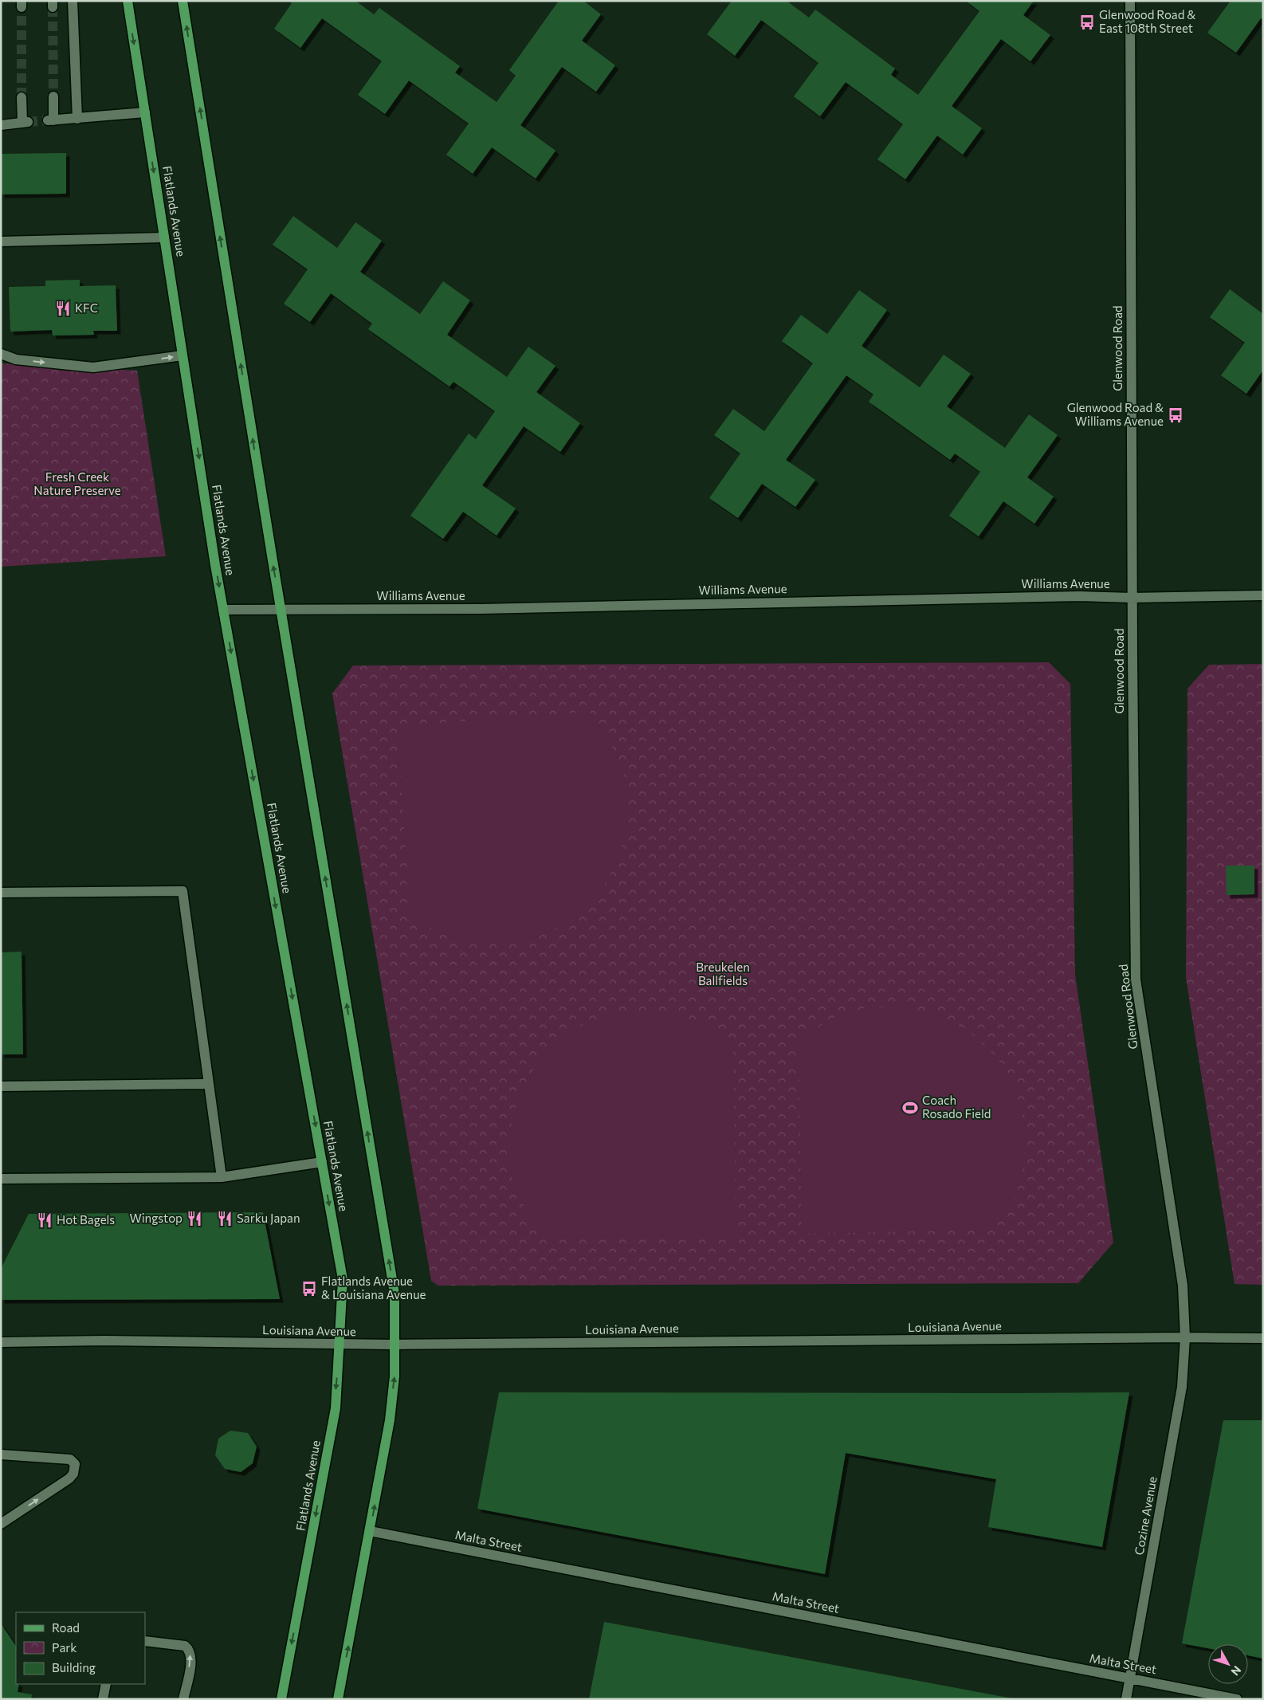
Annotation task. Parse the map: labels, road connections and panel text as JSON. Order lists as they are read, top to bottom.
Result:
{
  "streets": {
    "main road": ["Flatlands Avenue"],
    "street": [
      "Glenwood Road",
      "Williams Avenue",
      "Louisiana Avenue",
      "Cozine Avenue",
      "Malta Street"
    ]
  },
  "crossings": [
    ["Flatlands Avenue", "Williams Avenue"],
    ["Flatlands Avenue", "Louisiana Avenue"],
    ["Glenwood Road", "Williams Avenue"],
    ["Glenwood Road", "Louisiana Avenue"],
    ["Glenwood Road", "Cozine Avenue"],
    ["Louisiana Avenue", "Cozine Avenue"],
    ["Cozine Avenue", "Malta Street"]
  ],
  "parks": ["Fresh Creek Nature Preserve", "Breukelen Ballfields"],
  "places": {
    "bus stop": ["Glenwood Road & East 108th Street", "Glenwood Road & Williams Avenue", "Flatlands Avenue & Louisiana Avenue"],
    "restaurant": [
      "KFC",
      "Wingstop",
      "Sarku Japan",
      "Hot Bagels"
    ],
    "sports": ["Coach Rosado Field"]
  },
  "legend": ["Road", "Park", "Building"],
  "north": "bottom right"
}
